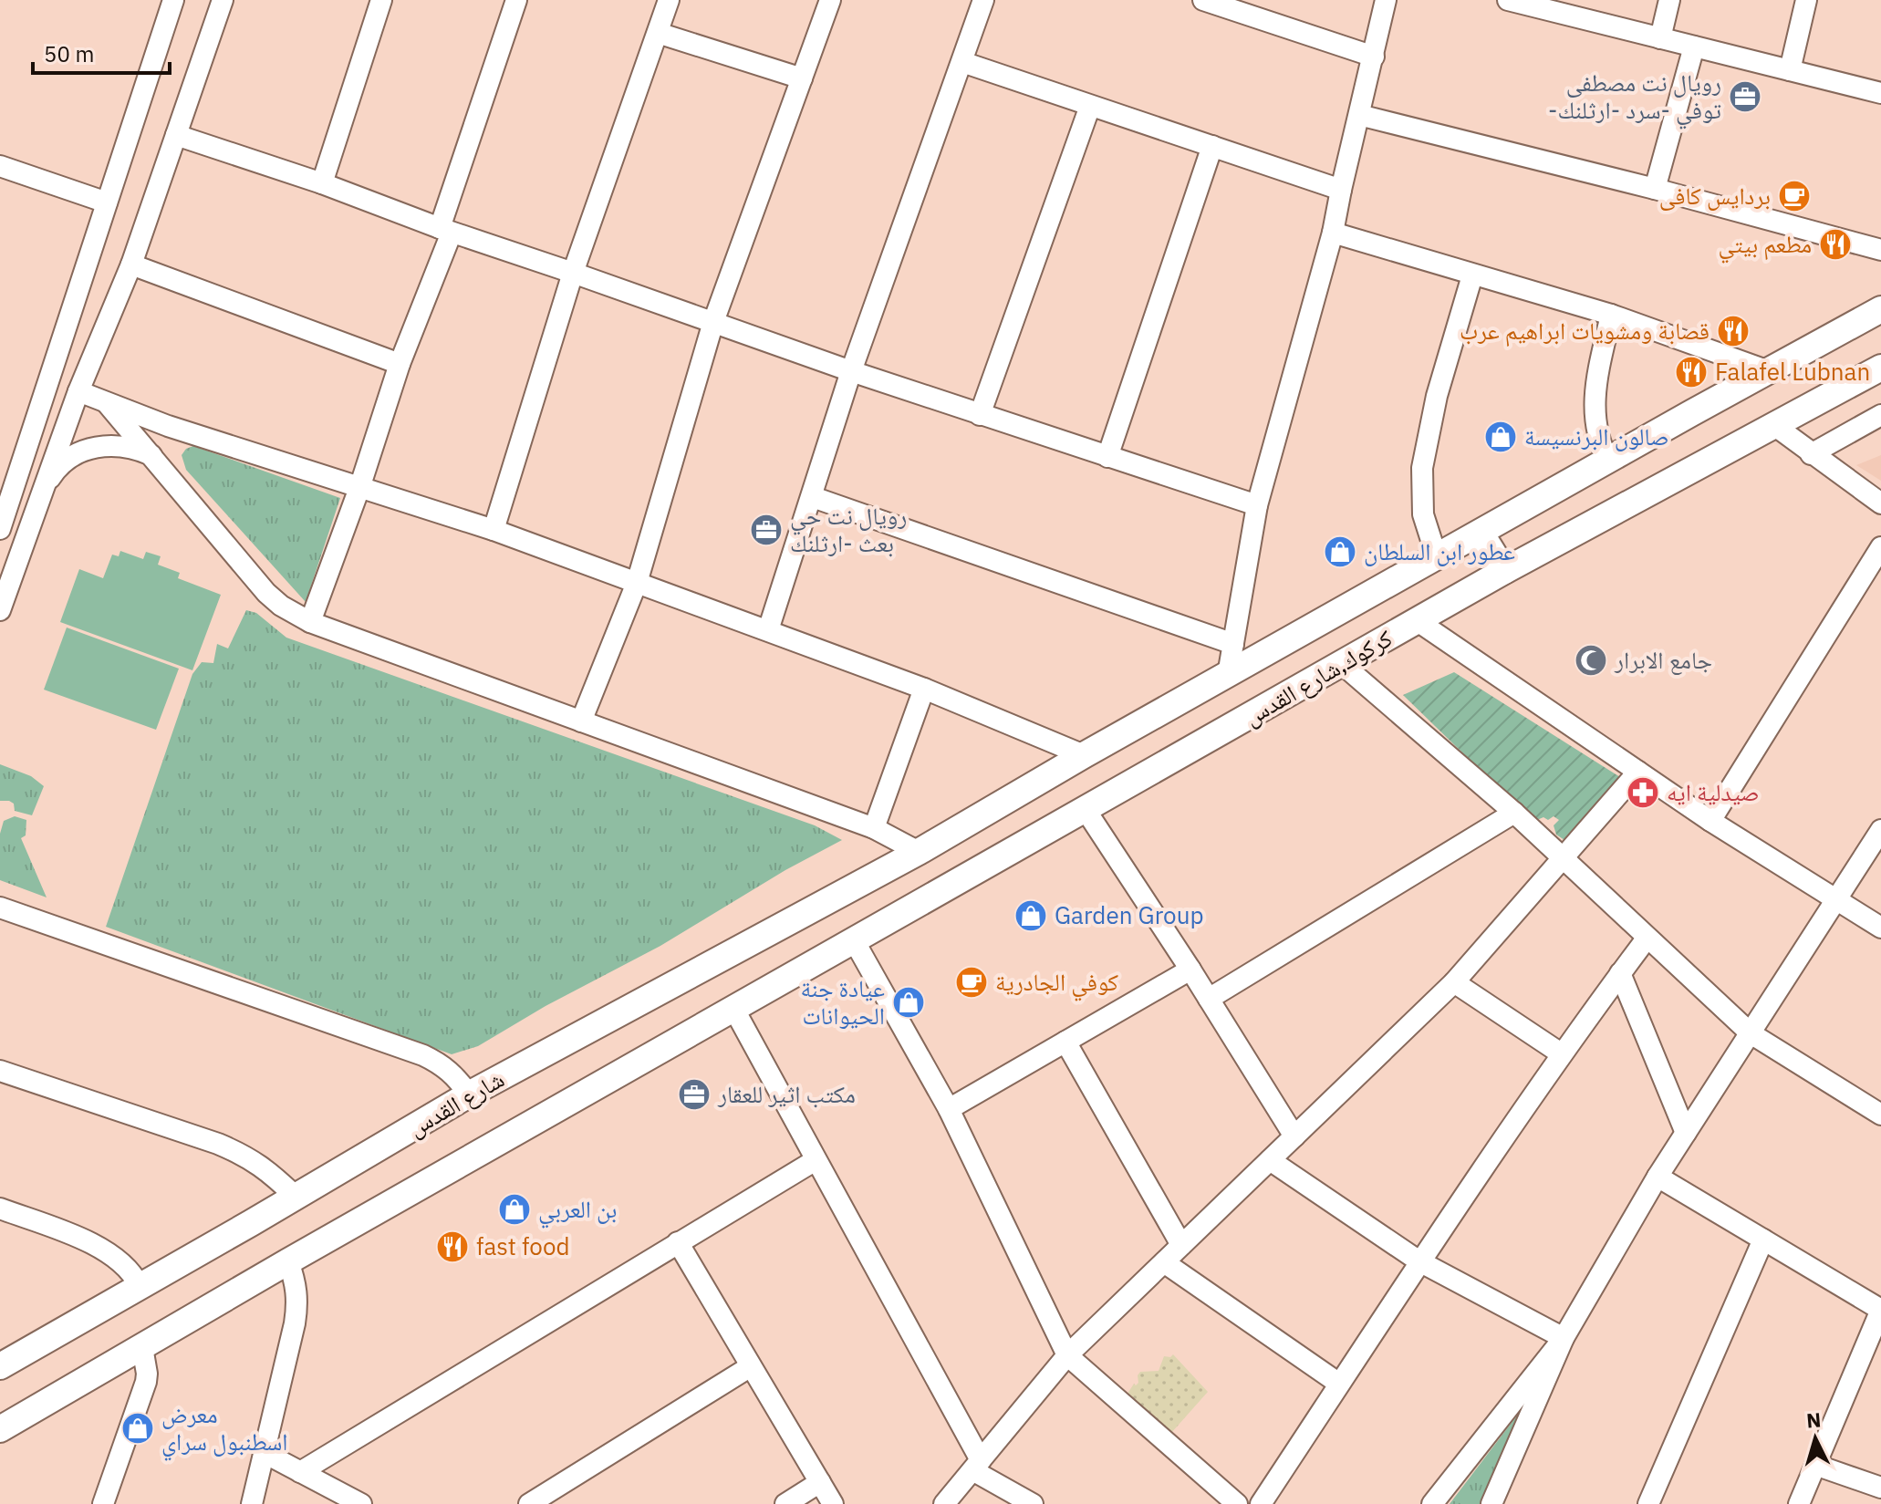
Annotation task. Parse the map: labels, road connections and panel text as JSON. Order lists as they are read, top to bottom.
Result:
{
  "streets": {
    "main road": ["كركوك,شارع القدس", "شارع القدس"]
  },
  "crossings": [
    ["كركوك,شارع القدس", "شارع القدس"]
  ],
  "places": {
    "office": ["رويال نت مصطفى -توفي -سرد -ارثلنك", "رويال نت حي بعث -ارثلنك", "مكتب اثير للعقار"],
    "cafe": ["بردايس کافى", "كوفي الجادرية"],
    "restaurant": [
      "مطعم بيتي",
      "قصابة ومشويات ابراهيم عرب",
      "Falafel Lubnan",
      "fast food"
    ],
    "shop": [
      "صالون البرنسيسة",
      "عطور ابن السلطان",
      "Garden Group",
      "عيادة جنة الحيوانات",
      "بن العربي",
      "معرض اسطنبول سراي"
    ],
    "mosque": ["جامع الابرار"],
    "pharmacy": ["صیدلیة ایە"]
  },
  "scale_bar": "50 m",
  "north": "top"
}
